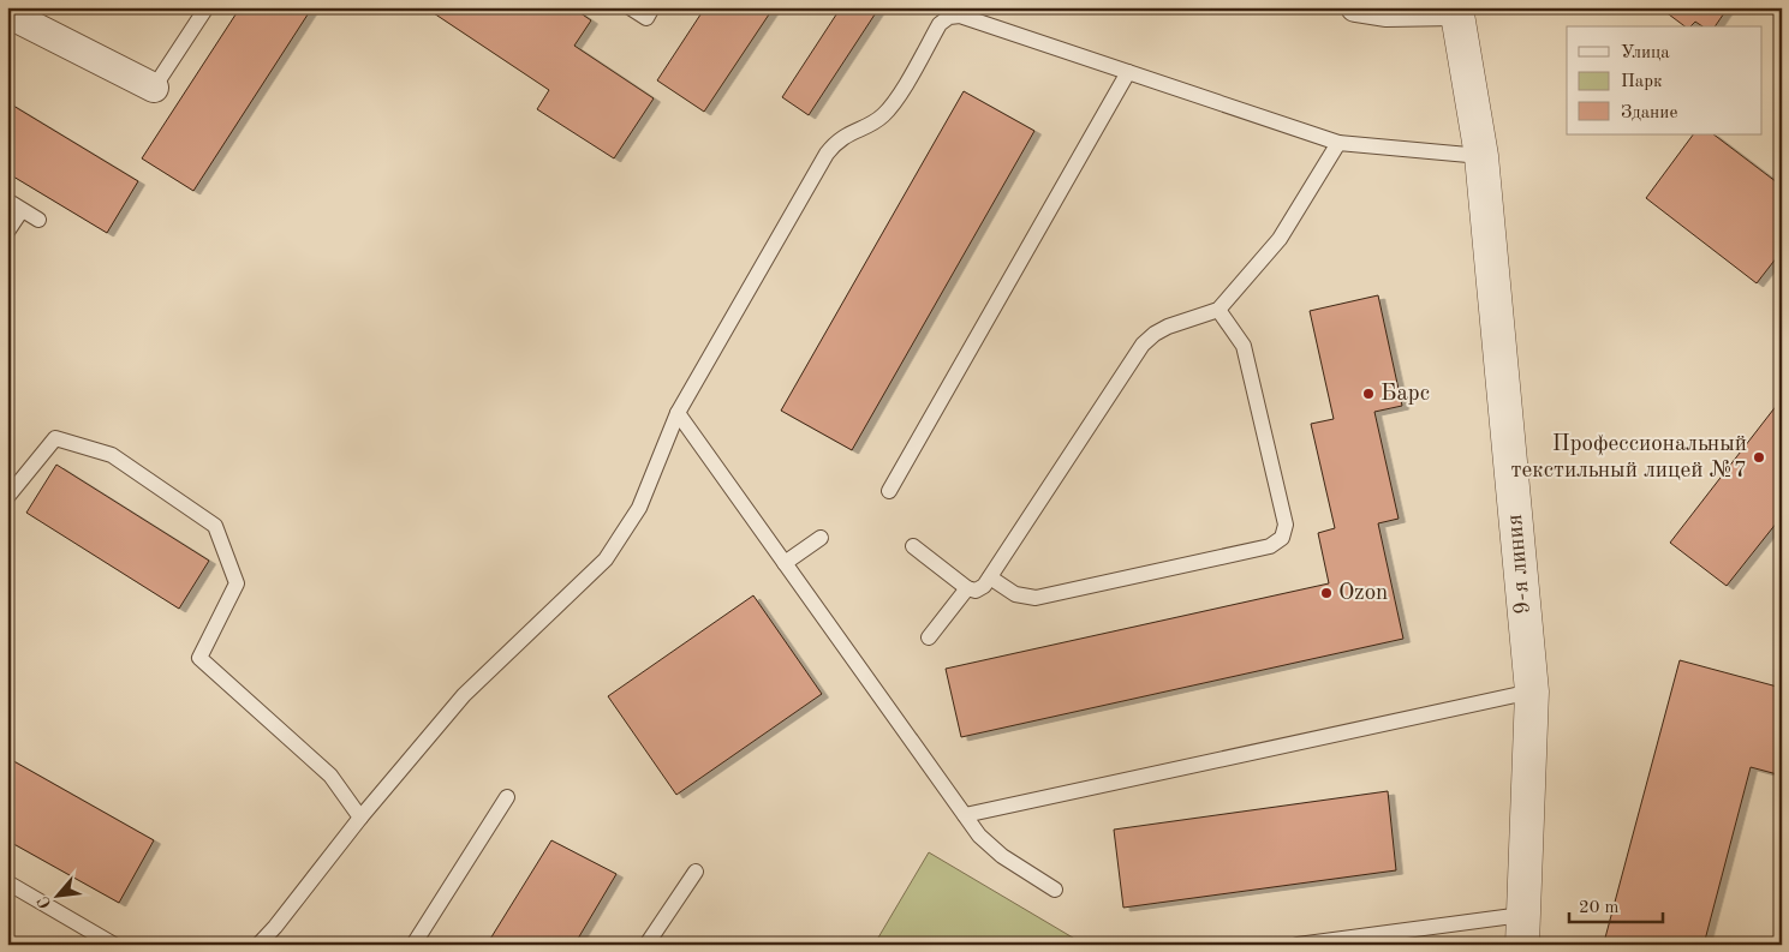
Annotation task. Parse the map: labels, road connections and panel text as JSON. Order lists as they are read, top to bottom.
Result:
{
  "streets": {
    "street": ["9-я линия"]
  },
  "places": ["Барс", "Профессиональный текстильный лицей №7", "Ozon"],
  "legend": ["Улица", "Парк", "Здание"],
  "scale_bar": "20 m",
  "north": "bottom left"
}
